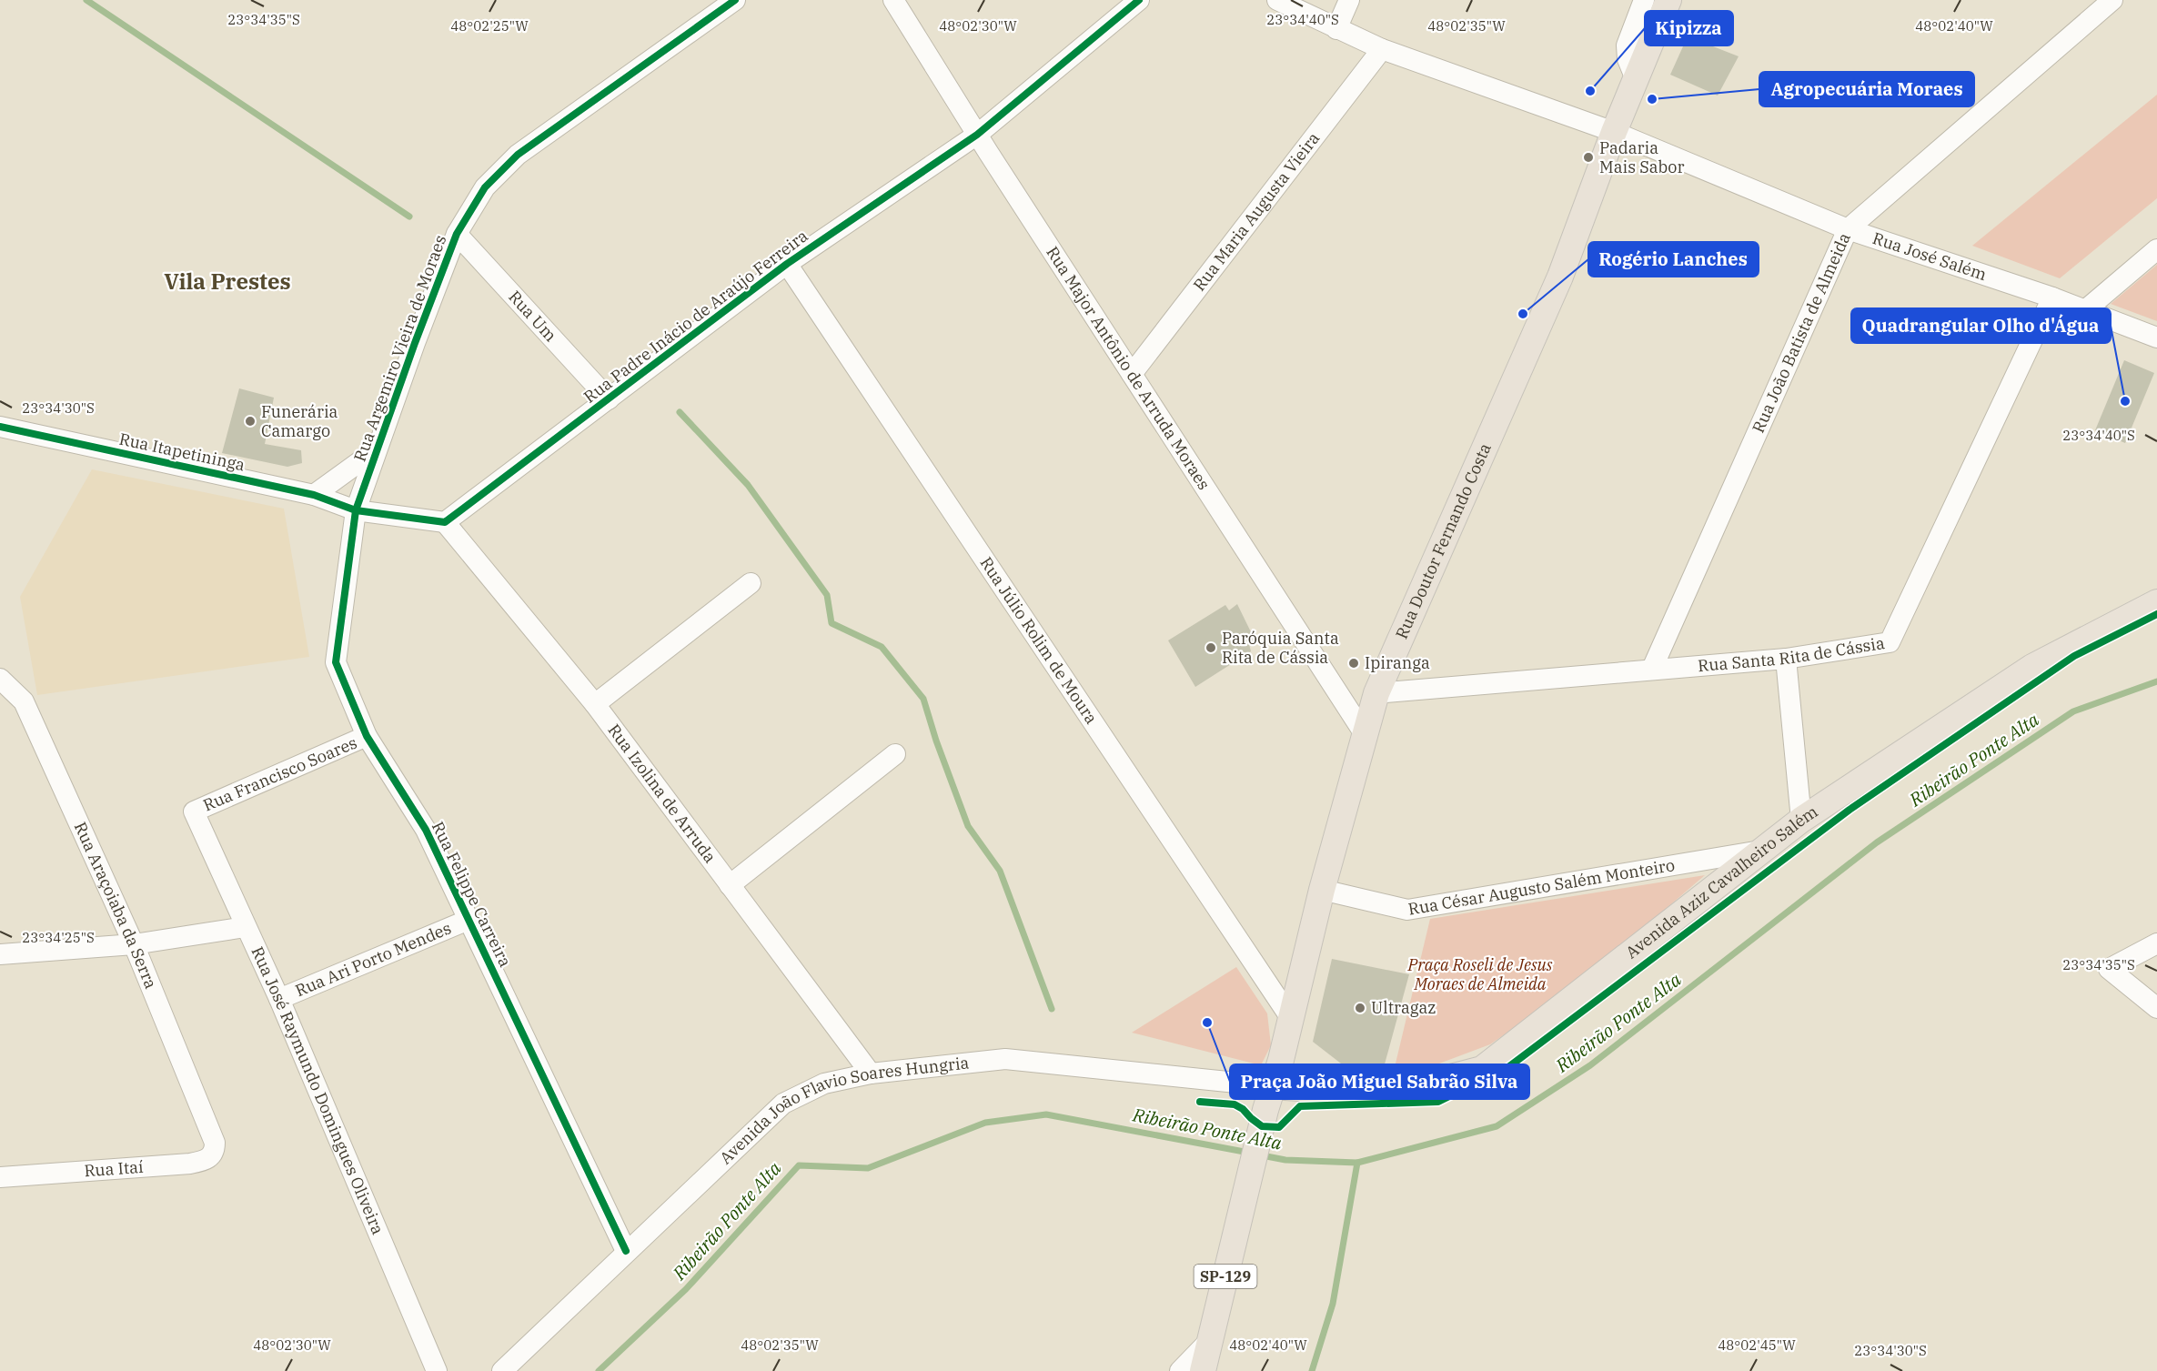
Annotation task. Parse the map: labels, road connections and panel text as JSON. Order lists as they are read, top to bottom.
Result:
{
  "streets": {
    "main road": ["Rua Doutor Fernando Costa", "Avenida Aziz Cavalheiro Salém", "SP-129"],
    "street": [
      "Rua Maria Augusta Vieira",
      "Rua José Salém",
      "Rua Um",
      "Rua Padre Inácio de Araújo Ferreira",
      "Rua João Batista de Almeida",
      "Rua Argemiro Vieira de Moraes",
      "Rua Major Antônio de Arruda Moraes",
      "Rua Itapetininga",
      "Rua Júlio Rolim de Moura",
      "Rua Santa Rita de Cássia",
      "Rua Francisco Soares",
      "Rua Izolina de Arruda",
      "Rua César Augusto Salém Monteiro",
      "Rua Felippe Carreira",
      "Rua Araçoiaba da Serra",
      "Rua Ari Porto Mendes",
      "Rua José Raymundo Domingues Oliveira",
      "Avenida João Flavio Soares Hungria",
      "Rua Itaí"
    ]
  },
  "crossings": [
    ["Rua Maria Augusta Vieira", "Rua Major Antônio de Arruda Moraes"],
    ["Rua José Salém", "Rua João Batista de Almeida"],
    ["Rua José Salém", "Rua Doutor Fernando Costa"],
    ["Rua José Salém", "Rua Santa Rita de Cássia"],
    ["Rua Um", "Rua Padre Inácio de Araújo Ferreira"],
    ["Rua Um", "Rua Argemiro Vieira de Moraes"],
    ["Rua Padre Inácio de Araújo Ferreira", "Rua Major Antônio de Arruda Moraes"],
    ["Rua Padre Inácio de Araújo Ferreira", "Rua Júlio Rolim de Moura"],
    ["Rua Padre Inácio de Araújo Ferreira", "Rua Izolina de Arruda"],
    ["Rua João Batista de Almeida", "Rua Santa Rita de Cássia"],
    ["Rua Argemiro Vieira de Moraes", "Rua Itapetininga"],
    ["Rua Argemiro Vieira de Moraes", "Rua Felippe Carreira"],
    ["Rua Major Antônio de Arruda Moraes", "Rua Doutor Fernando Costa"],
    ["Rua Itapetininga", "Rua Felippe Carreira"],
    ["Rua Doutor Fernando Costa", "Rua Júlio Rolim de Moura"],
    ["Rua Doutor Fernando Costa", "Rua Santa Rita de Cássia"],
    ["Rua Doutor Fernando Costa", "Avenida Aziz Cavalheiro Salém"],
    ["Rua Doutor Fernando Costa", "Rua César Augusto Salém Monteiro"],
    ["Rua Doutor Fernando Costa", "Avenida João Flavio Soares Hungria"],
    ["Rua Doutor Fernando Costa", "SP-129"],
    ["Rua Francisco Soares", "Rua Felippe Carreira"],
    ["Rua Francisco Soares", "Rua José Raymundo Domingues Oliveira"],
    ["Rua Izolina de Arruda", "Avenida João Flavio Soares Hungria"],
    ["Avenida Aziz Cavalheiro Salém", "Rua César Augusto Salém Monteiro"],
    ["Avenida Aziz Cavalheiro Salém", "Avenida João Flavio Soares Hungria"],
    ["Rua Felippe Carreira", "Rua Ari Porto Mendes"],
    ["Rua Felippe Carreira", "Avenida João Flavio Soares Hungria"],
    ["Rua Araçoiaba da Serra", "Rua Itaí"],
    ["Rua Ari Porto Mendes", "Rua José Raymundo Domingues Oliveira"]
  ],
  "districts": ["Vila Prestes"],
  "water": ["Ribeirão Ponte Alta"],
  "parks": ["Praça Roseli de Jesus Moraes de Almeida"],
  "places": [
    "Kipizza",
    "Agropecuária Moraes",
    "Padaria Mais Sabor",
    "Rogério Lanches",
    "Quadrangular Olho d'Água",
    "Funerária Camargo",
    "Paróquia Santa Rita de Cássia",
    "Ipiranga",
    "Ultragaz",
    "Praça João Miguel Sabrão Silva"
  ],
  "coordinates": [
    "23°34'35\"S",
    "23°34'40\"S",
    "48°02'25\"W",
    "48°02'30\"W",
    "48°02'35\"W",
    "48°02'40\"W",
    "23°34'30\"S",
    "23°34'25\"S",
    "48°02'45\"W"
  ]
}
